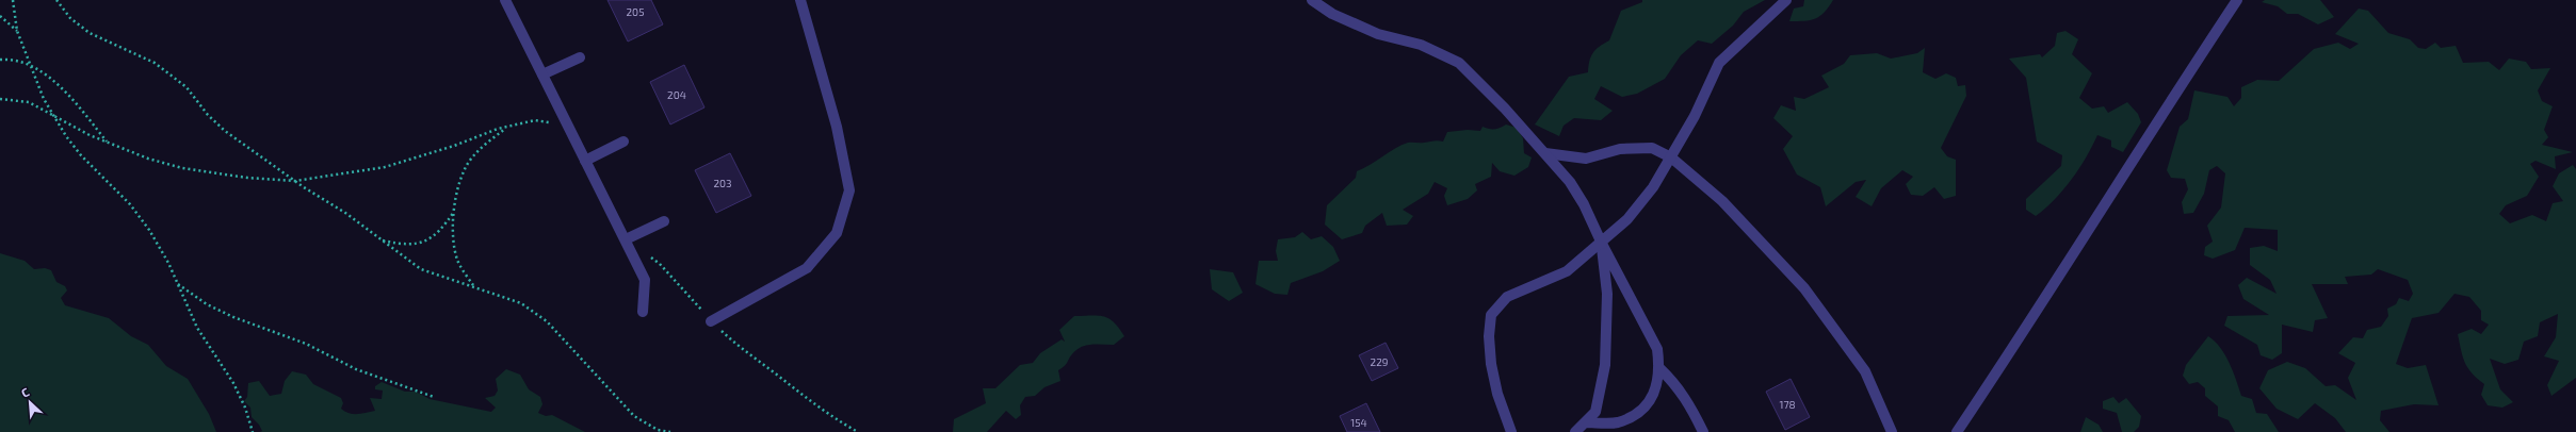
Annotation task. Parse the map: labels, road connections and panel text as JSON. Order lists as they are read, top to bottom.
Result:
{
  "house_numbers": [
    "205",
    "204",
    "203",
    "229",
    "178",
    "154"
  ],
  "north": "top left"
}
